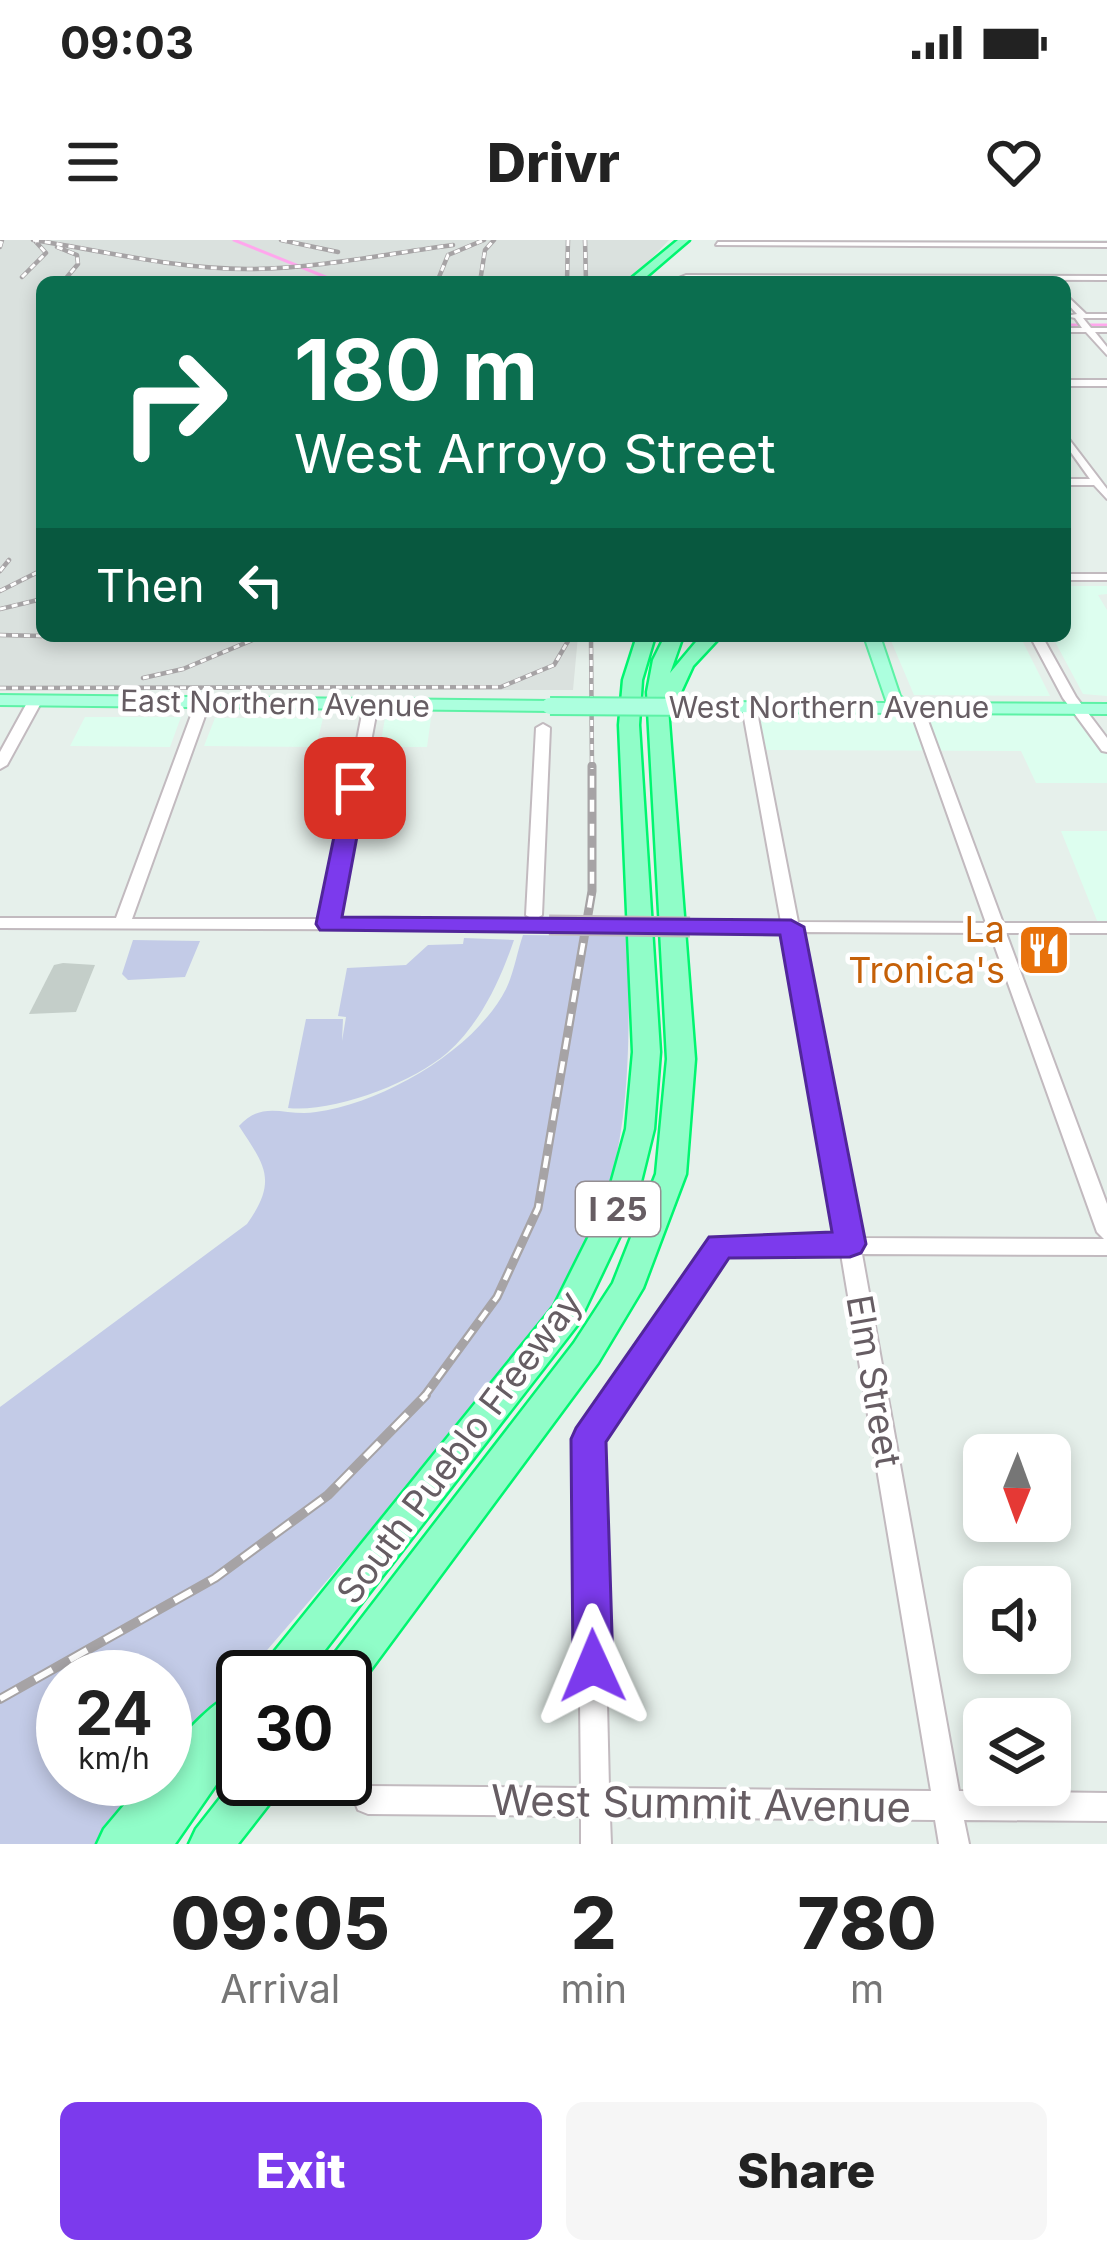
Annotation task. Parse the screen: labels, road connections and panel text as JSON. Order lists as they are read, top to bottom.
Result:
{
  "streets": {
    "highway": ["I 25", "South Pueblo Freeway"],
    "main road": ["East Northern Avenue", "West Northern Avenue"],
    "street": ["Elm Street", "West Summit Avenue"]
  },
  "crossings": [
    ["East Northern Avenue", "West Northern Avenue"],
    ["West Northern Avenue", "Elm Street"],
    ["Elm Street", "West Summit Avenue"]
  ],
  "places": {
    "restaurant": ["La Tronica's"]
  },
  "north": "bottom",
  "page": {
    "status": "09:03",
    "header": "Drivr",
    "turn": ["180 m", "West Arroyo Street"],
    "then": "Then",
    "speed": "24 km/h",
    "limit": "30",
    "eta": [
      "09:05",
      "Arrival",
      "2",
      "min",
      "780",
      "m"
    ],
    "buttons": ["Exit", "Share"]
  }
}
